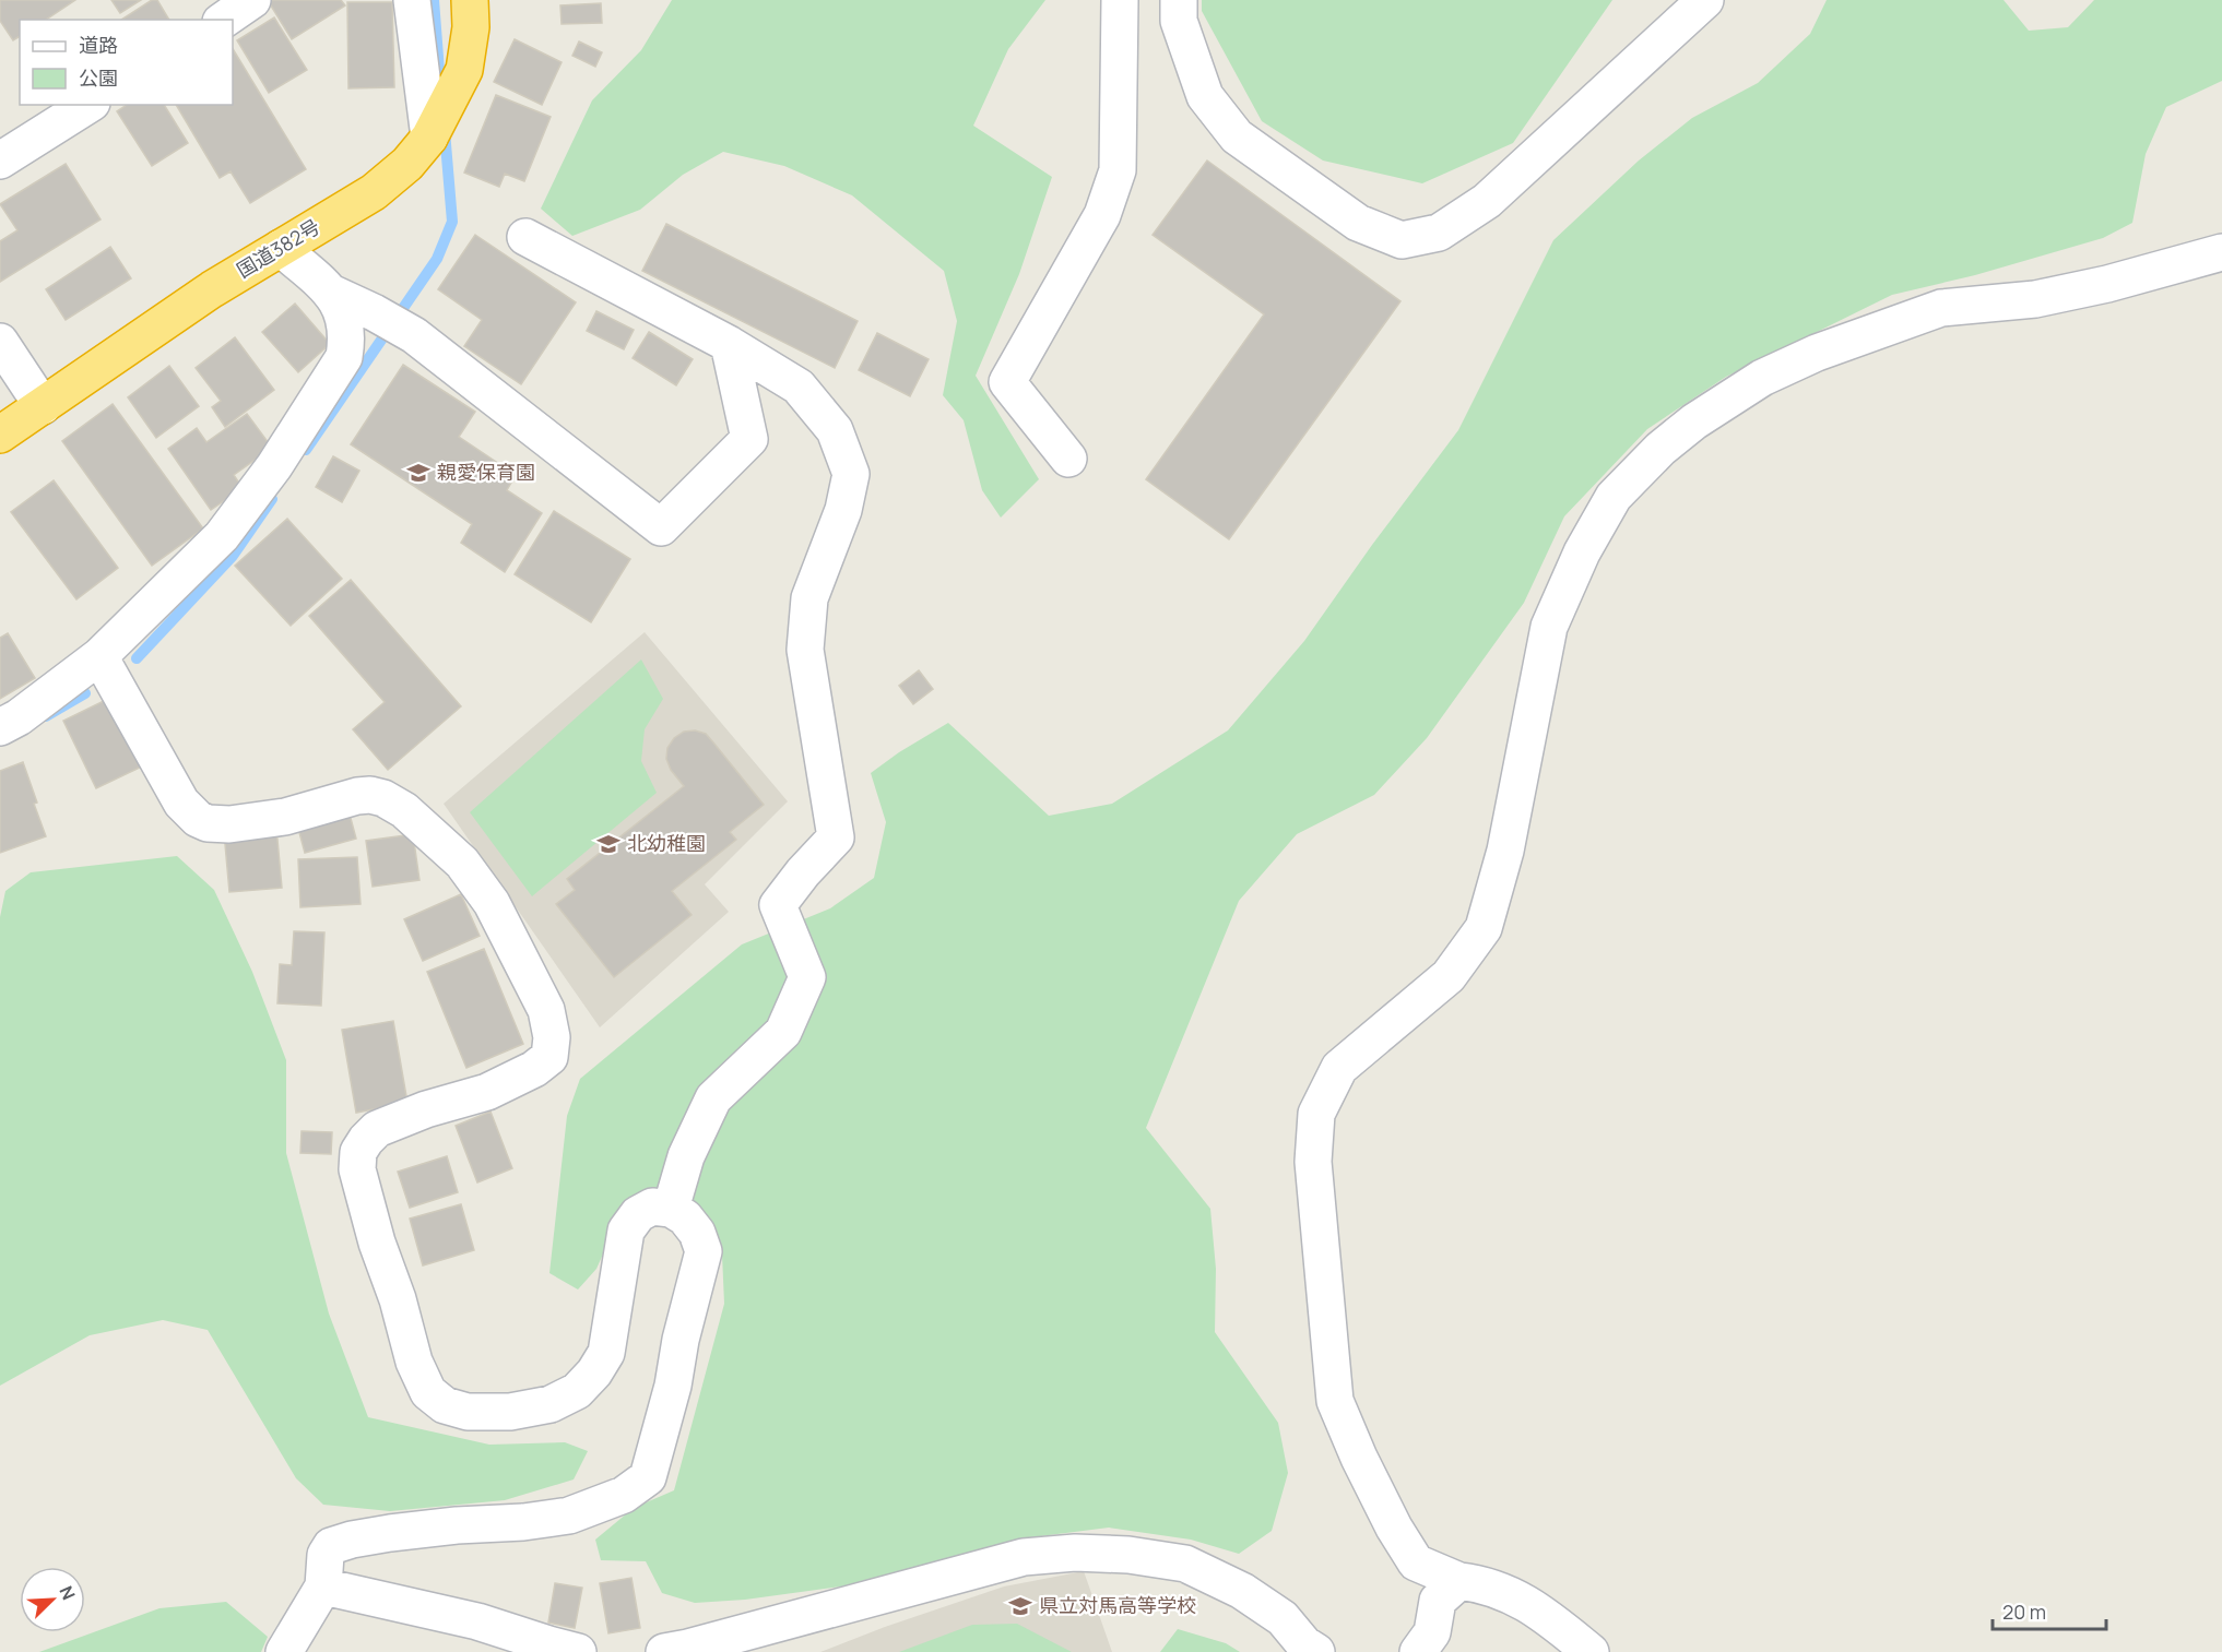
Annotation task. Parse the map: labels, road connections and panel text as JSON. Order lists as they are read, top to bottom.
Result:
{
  "streets": {
    "highway": ["国道382号"]
  },
  "places": {
    "school or university": ["親愛保育園", "北幼稚園", "県立対馬高等学校"]
  },
  "legend": ["道路", "公園"],
  "scale_bar": "20 m",
  "north": "top right"
}
